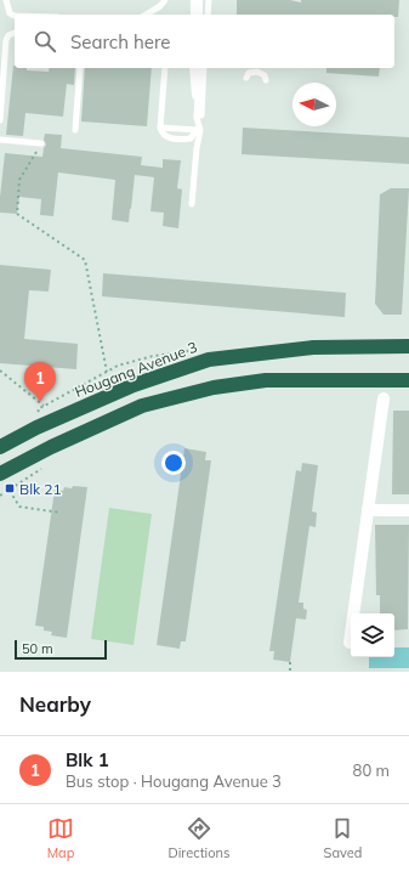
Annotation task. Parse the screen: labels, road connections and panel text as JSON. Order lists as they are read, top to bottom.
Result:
{
  "streets": {
    "highway": ["Hougang Avenue 3"]
  },
  "places": {
    "transit": ["Blk 21"]
  },
  "scale_bar": "50 m",
  "north": "left",
  "page": {
    "search": "Search here",
    "pins": "1",
    "scale": "50 m",
    "heading": "Nearby",
    "list": [
      {
        "mark": "1",
        "name": "Blk 1",
        "note": "Bus stop · Hougang Avenue 3",
        "value": "80 m"
      }
    ],
    "nav": ["Map", "Directions", "Saved"]
  }
}
